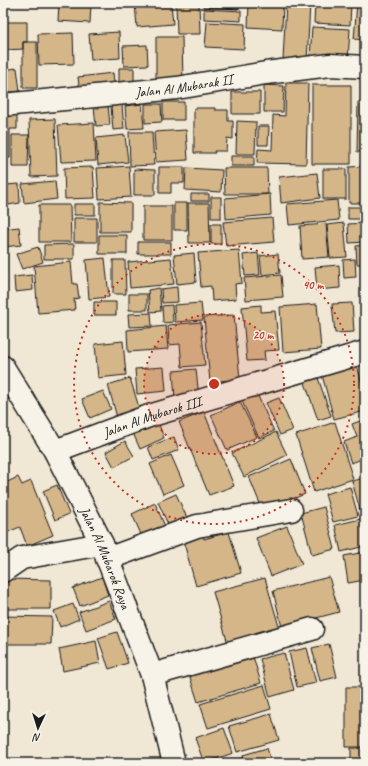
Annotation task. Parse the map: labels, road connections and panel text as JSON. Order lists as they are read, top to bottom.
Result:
{
  "streets": {
    "street": ["Jalan Al Mubarak II", "Jalan Al Mubarok III", "Jalan Al Mubarok Raya"]
  },
  "crossings": [
    ["Jalan Al Mubarok III", "Jalan Al Mubarok Raya"]
  ],
  "north": "bottom",
  "rings": ["40 m", "20 m"]
}
